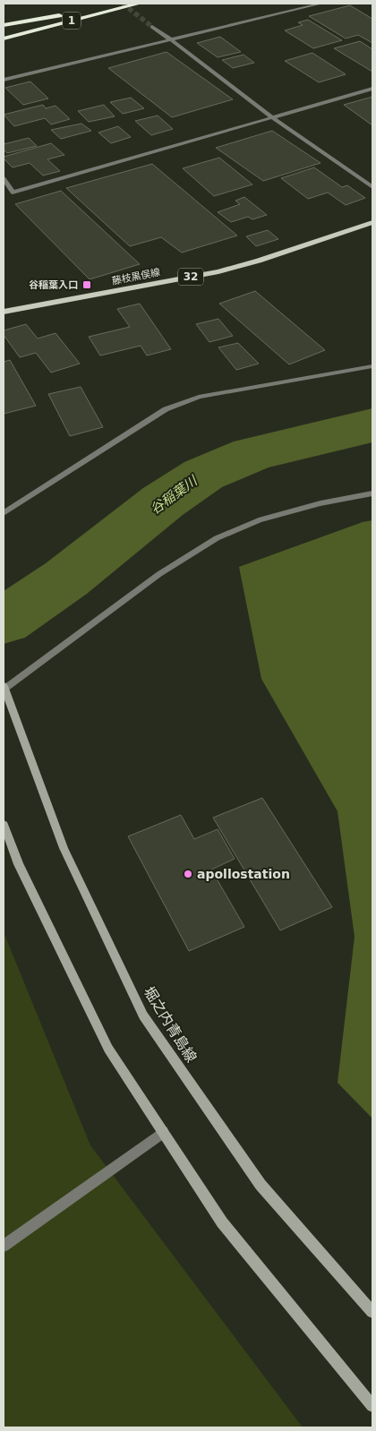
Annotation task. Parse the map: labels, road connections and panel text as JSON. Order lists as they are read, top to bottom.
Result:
{
  "streets": {
    "highway": ["1"],
    "main road": ["藤枝黒俣線", "32", "堀之内青島線"]
  },
  "water": ["谷稲葉川"],
  "places": {
    "transit": ["谷稲葉入口"],
    "other": ["apollostation"]
  }
}
